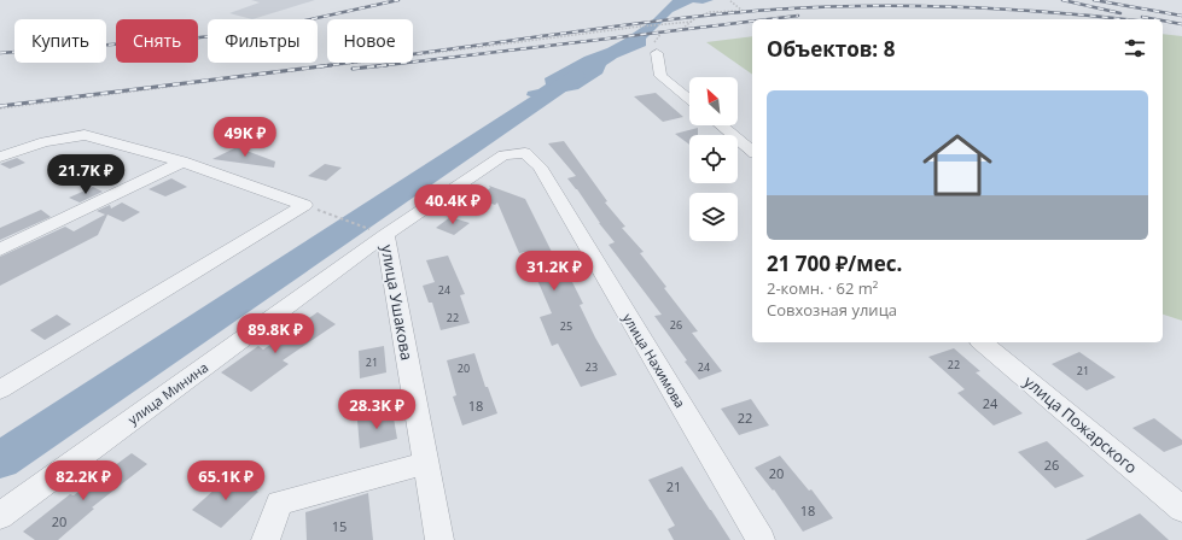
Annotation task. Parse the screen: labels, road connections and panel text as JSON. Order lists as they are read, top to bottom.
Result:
{
  "streets": {
    "street": [
      "улица Ушакова",
      "улица Нахимова",
      "улица Минина",
      "улица Пожарского"
    ]
  },
  "crossings": [
    ["улица Ушакова", "улица Минина"],
    ["улица Нахимова", "улица Минина"]
  ],
  "house_numbers": [
    "24",
    "22",
    "26",
    "25",
    "21",
    "22",
    "23",
    "24",
    "20",
    "21",
    "24",
    "18",
    "22",
    "26",
    "20",
    "21",
    "18",
    "20",
    "15"
  ],
  "north": "top left",
  "page": {
    "chip": [
      "Купить",
      "Снять",
      "Фильтры",
      "Новое"
    ],
    "heading": "Объектов: 8",
    "list": [
      {
        "name": "21 700 ₽/мес.",
        "note": "2-комн. · 62 m² · Совхозная улица"
      }
    ],
    "price": [
      "49K ₽",
      "21.7K ₽",
      "40.4K ₽",
      "31.2K ₽",
      "89.8K ₽",
      "28.3K ₽",
      "82.2K ₽",
      "65.1K ₽"
    ]
  }
}
